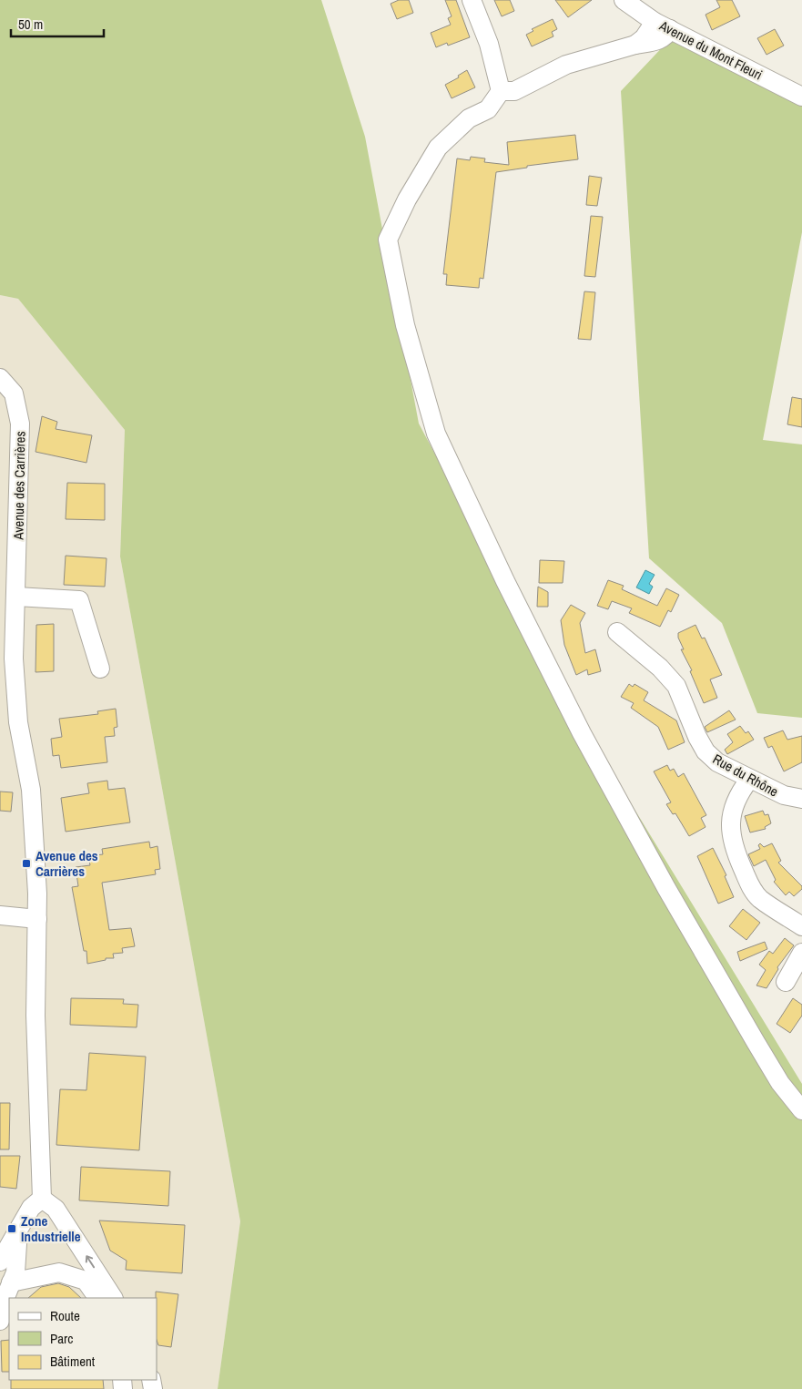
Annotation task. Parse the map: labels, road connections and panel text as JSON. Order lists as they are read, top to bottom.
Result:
{
  "streets": {
    "street": ["Avenue du Mont Fleuri", "Avenue des Carrières", "Rue du Rhône"]
  },
  "places": {
    "transit": ["Avenue des Carrières", "Zone Industrielle"]
  },
  "legend": ["Route", "Parc", "Bâtiment"],
  "scale_bar": "50 m"
}
